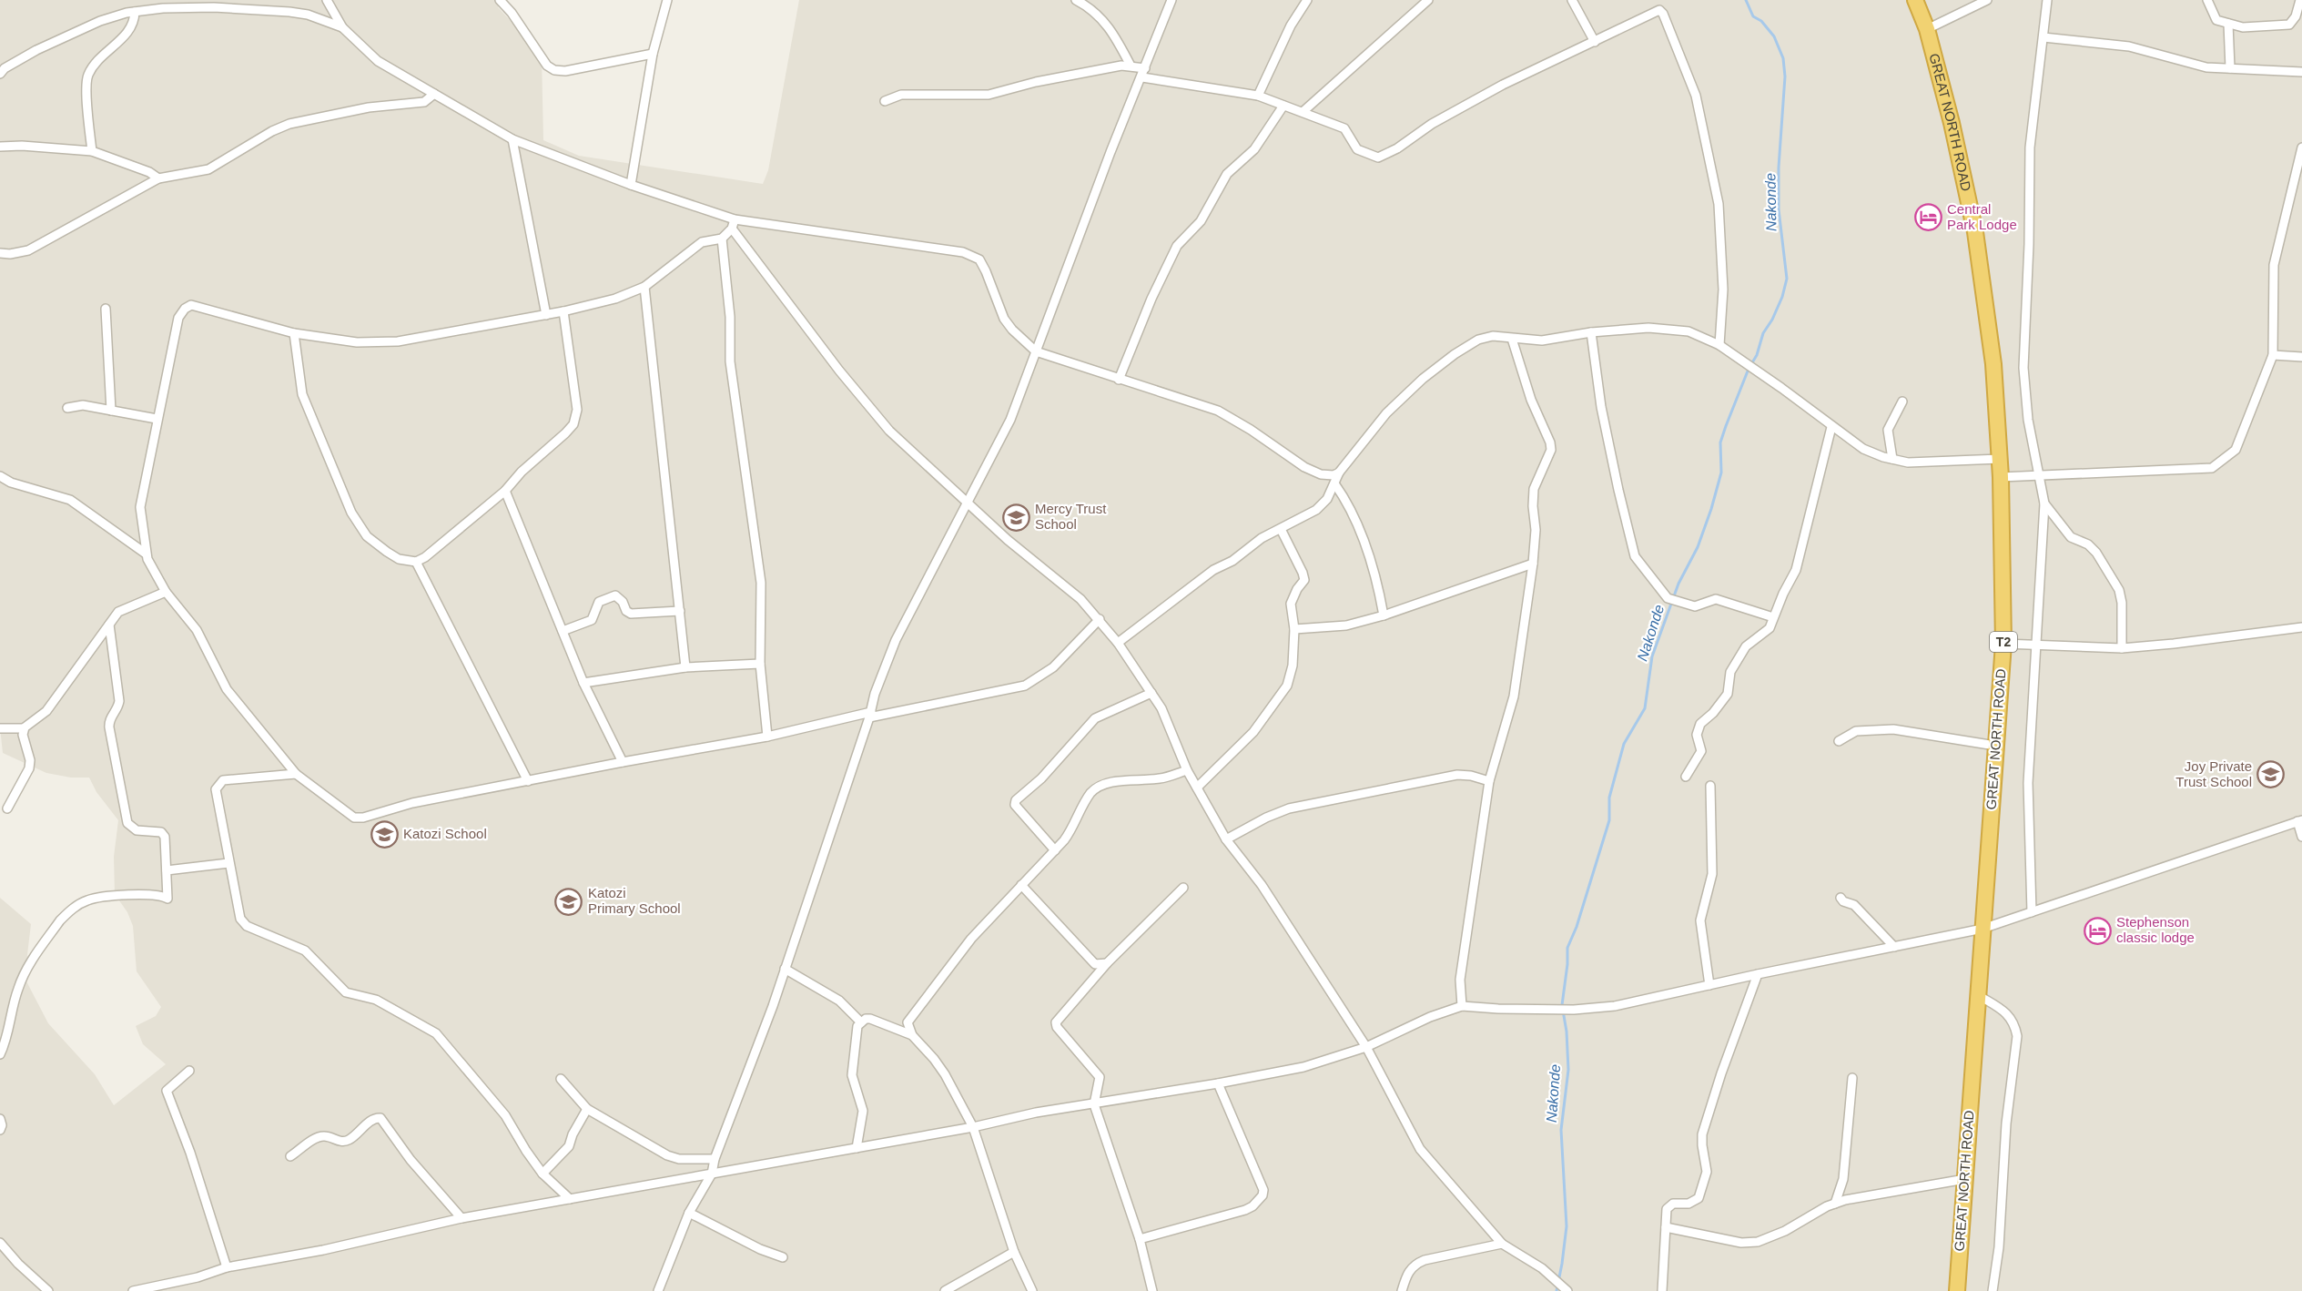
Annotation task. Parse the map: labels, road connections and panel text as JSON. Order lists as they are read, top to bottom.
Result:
{
  "streets": {
    "highway": ["GREAT NORTH ROAD", "T2"]
  },
  "water": ["Nakonde"],
  "places": {
    "hotel": ["Central Park Lodge", "Stephenson classic lodge"],
    "school or university": [
      "Mercy Trust School",
      "Joy Private Trust School",
      "Katozi School",
      "Katozi Primary School"
    ]
  }
}
